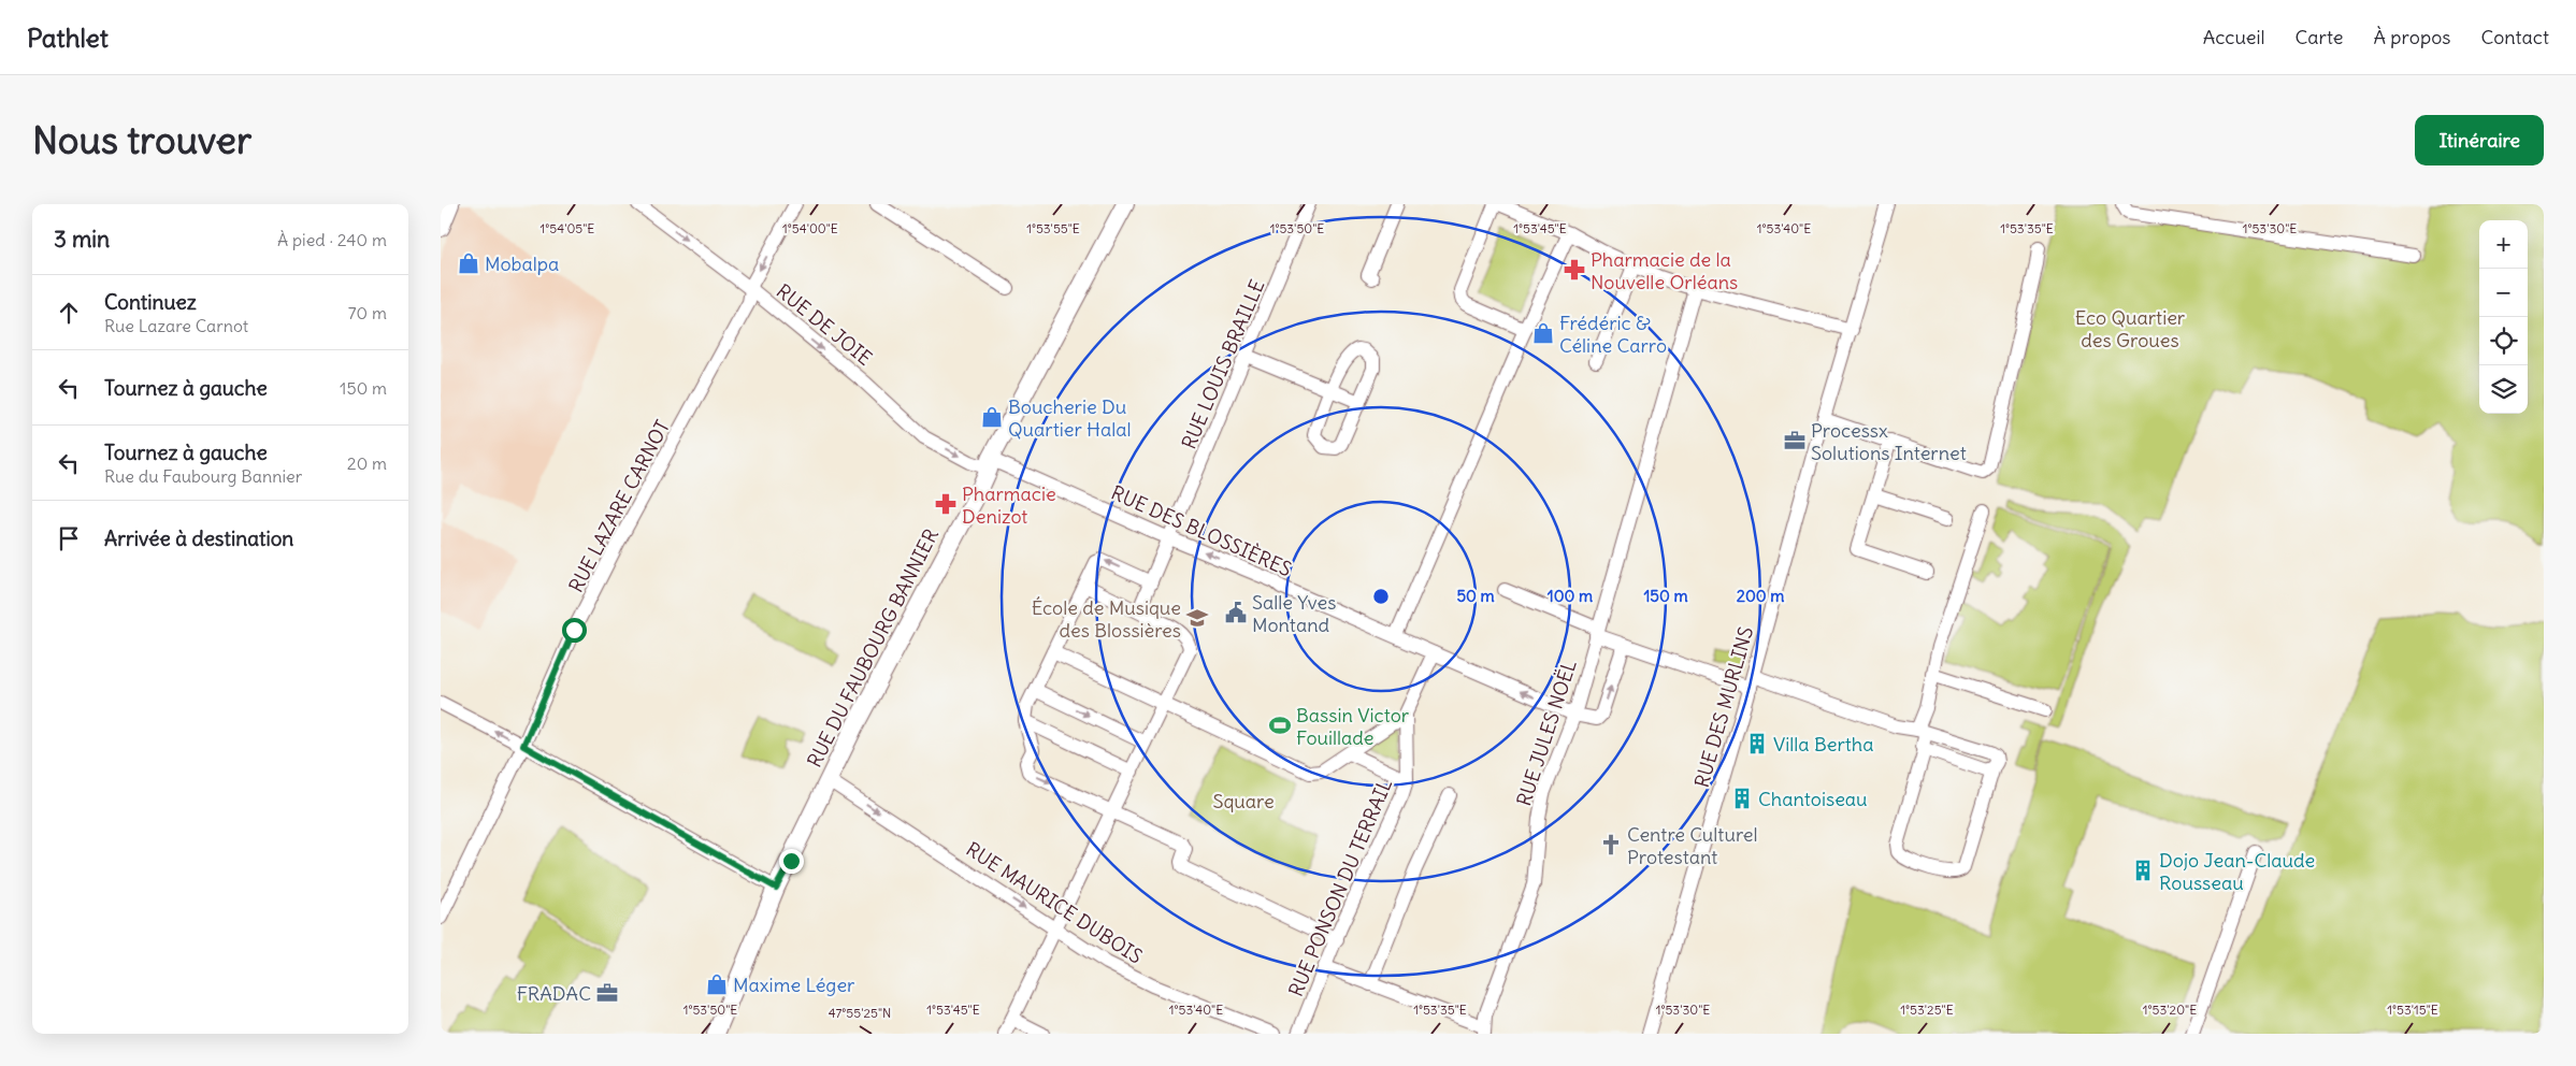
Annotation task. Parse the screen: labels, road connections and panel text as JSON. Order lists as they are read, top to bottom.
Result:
{
  "streets": {
    "main road": ["RUE DU FAUBOURG BANNIER"],
    "street": [
      "RUE DE JOIE",
      "RUE LOUIS BRAILLE",
      "RUE LAZARE CARNOT",
      "RUE DES BLOSSIÈRES",
      "RUE DES MURLINS",
      "RUE JULES NOËL",
      "RUE PONSON DU TERRAIL",
      "RUE MAURICE DUBOIS"
    ]
  },
  "crossings": [
    ["RUE DE JOIE", "RUE LAZARE CARNOT"],
    ["RUE DE JOIE", "RUE DES BLOSSIÈRES"],
    ["RUE DE JOIE", "RUE DU FAUBOURG BANNIER"],
    ["RUE LOUIS BRAILLE", "RUE DES BLOSSIÈRES"],
    ["RUE DES BLOSSIÈRES", "RUE DU FAUBOURG BANNIER"],
    ["RUE DES BLOSSIÈRES", "RUE JULES NOËL"],
    ["RUE DES BLOSSIÈRES", "RUE PONSON DU TERRAIL"],
    ["RUE DU FAUBOURG BANNIER", "RUE MAURICE DUBOIS"]
  ],
  "one_way": ["RUE DE JOIE", "RUE DES BLOSSIÈRES", "RUE MAURICE DUBOIS"],
  "parks": ["Eco Quartier des Groues", "Square"],
  "places": {
    "shop": [
      "Mobalpa",
      "Frédéric & Céline Carro",
      "Boucherie Du Quartier Halal",
      "Maxime Léger"
    ],
    "pharmacy": ["Pharmacie de la Nouvelle Orléans", "Pharmacie Denizot"],
    "office": ["Processx Solutions Internet", "FRADAC"],
    "public building": ["Salle Yves Montand"],
    "school or university": ["École de Musique des Blossières"],
    "sports": ["Bassin Victor Fouillade"],
    "building": ["Villa Bertha", "Chantoiseau", "Dojo Jean-Claude Rousseau"],
    "church": ["Centre Culturel Protestant"]
  },
  "page": {
    "header": "Pathlet",
    "nav": [
      "Accueil",
      "Carte",
      "À propos",
      "Contact"
    ],
    "buttons": "Itinéraire",
    "title": "Nous trouver",
    "heading": ["3 min", "À pied · 240 m"],
    "map_buttons": ["+", "−"],
    "list": [
      ["Continuez", "Rue Lazare Carnot", "70 m"],
      ["Tournez à gauche", "150 m"],
      ["Tournez à gauche", "Rue du Faubourg Bannier", "20 m"],
      "Arrivée à destination"
    ]
  },
  "coordinates": [
    "1°54'05\"E",
    "1°54'00\"E",
    "1°53'55\"E",
    "1°53'50\"E",
    "1°53'45\"E",
    "1°53'40\"E",
    "1°53'35\"E",
    "1°53'30\"E",
    "1°53'25\"E",
    "1°53'20\"E",
    "1°53'15\"E",
    "47°55'25\"N"
  ],
  "rings": [
    "50 m",
    "100 m",
    "150 m",
    "200 m"
  ]
}
